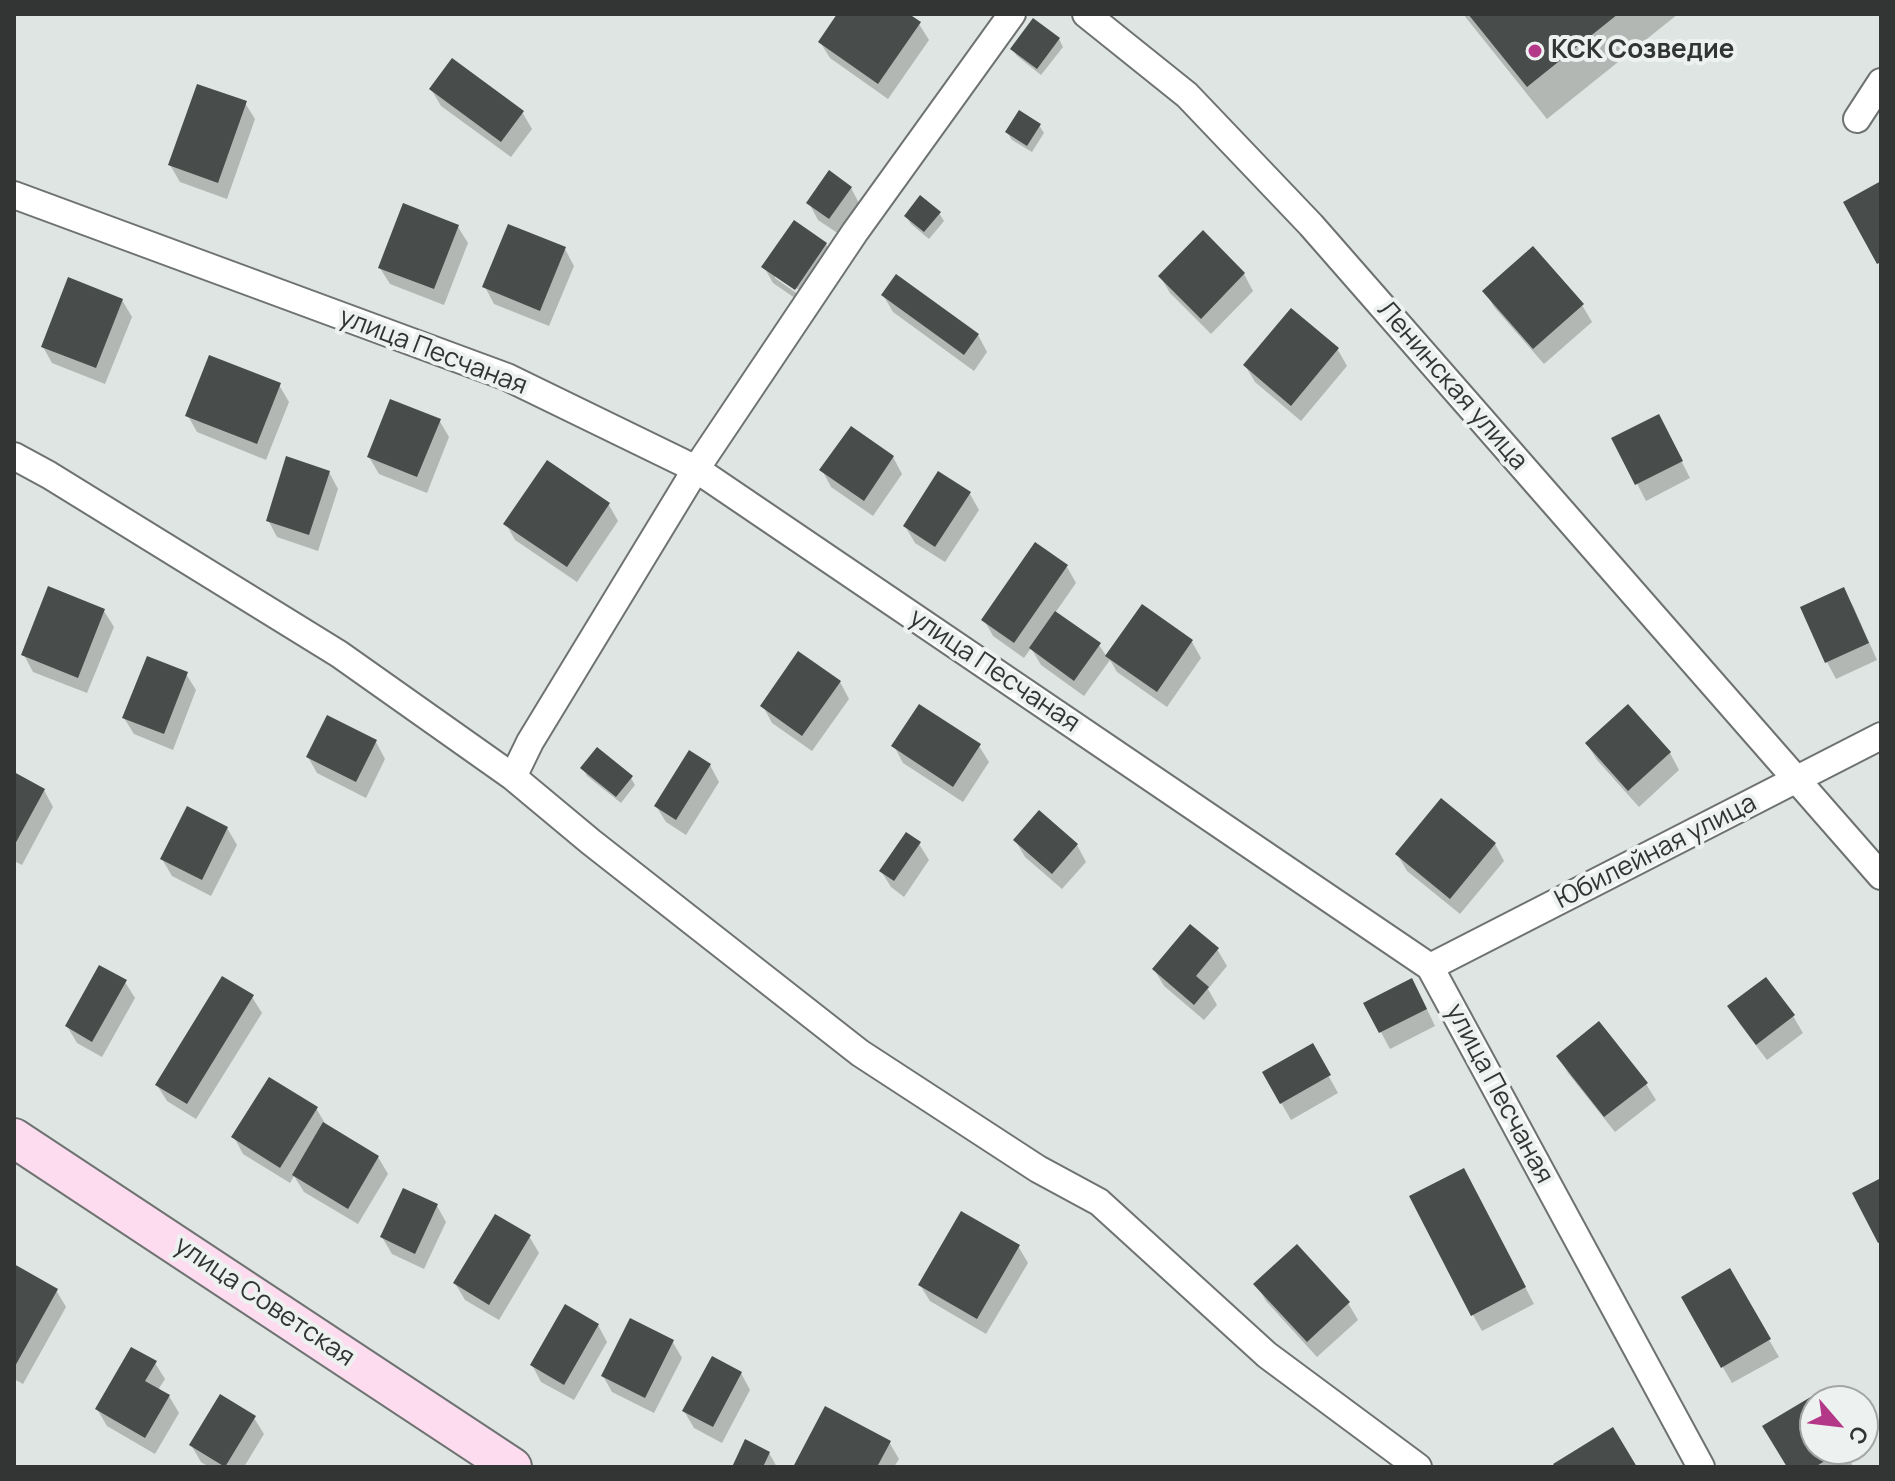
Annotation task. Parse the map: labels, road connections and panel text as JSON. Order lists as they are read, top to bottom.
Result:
{
  "streets": {
    "street": [
      "улица Песчаная",
      "Ленинская улица",
      "Юбилейная улица",
      "улица Советская"
    ]
  },
  "crossings": [
    ["улица Песчаная", "Юбилейная улица"],
    ["Ленинская улица", "Юбилейная улица"]
  ],
  "places": ["КСК Созведие"],
  "north": "bottom right"
}
